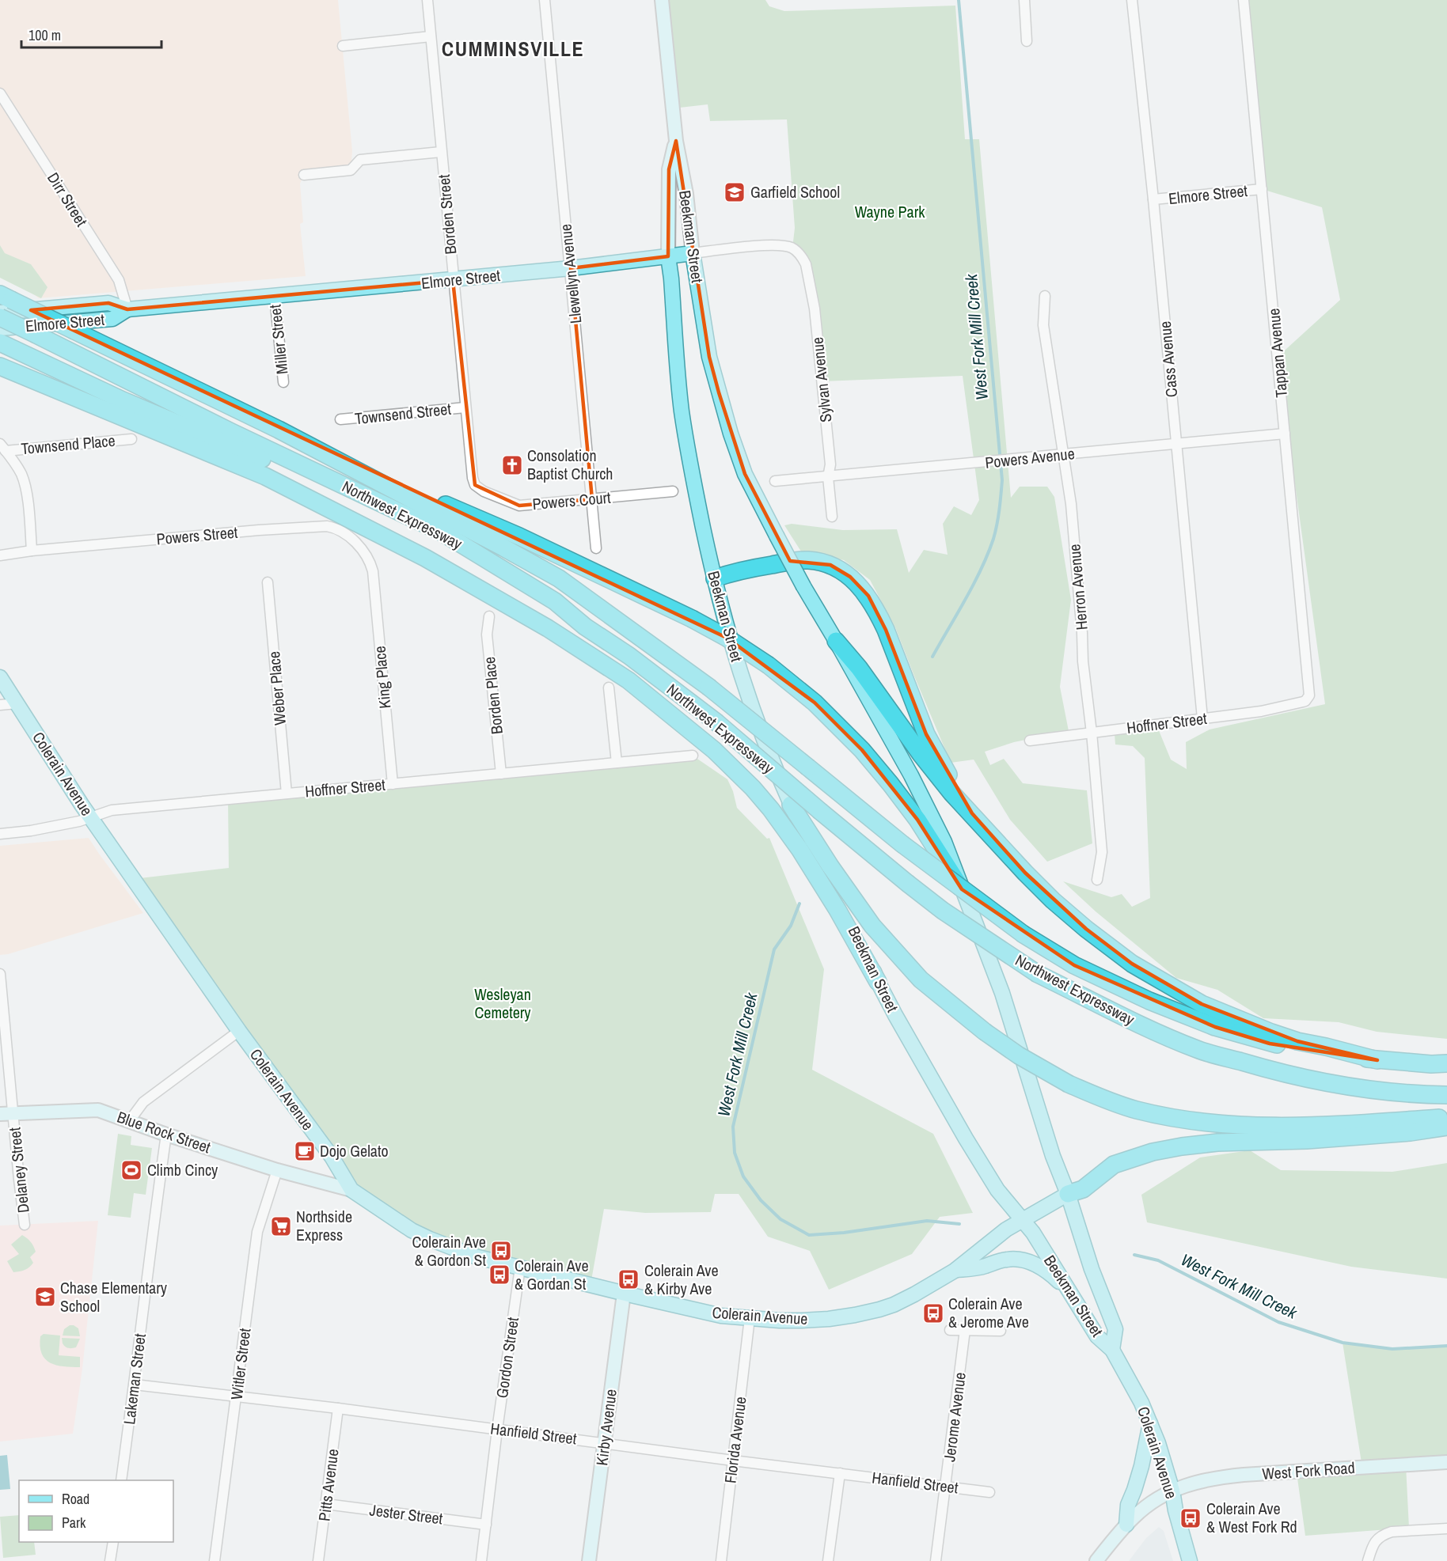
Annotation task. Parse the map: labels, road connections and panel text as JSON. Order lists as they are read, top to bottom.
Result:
{
  "streets": {
    "highway": ["Northwest Expressway"],
    "main road": ["Elmore Street", "Beekman Street", "Colerain Avenue"],
    "street": [
      "Dirr Street",
      "Borden Street",
      "Llewellyn Avenue",
      "Miller Street",
      "Tappan Avenue",
      "Cass Avenue",
      "Sylvan Avenue",
      "Townsend Street",
      "Townsend Place",
      "Powers Avenue",
      "Powers Court",
      "Powers Street",
      "Herron Avenue",
      "King Place",
      "Weber Place",
      "Borden Place",
      "Hoffner Street",
      "Blue Rock Street",
      "Delaney Street",
      "Gordon Street",
      "Witler Street",
      "Lakeman Street",
      "Jerome Avenue",
      "Kirby Avenue",
      "Hanfield Street",
      "Florida Avenue",
      "West Fork Road",
      "Pitts Avenue",
      "Jester Street"
    ]
  },
  "crossings": [
    ["Elmore Street", "Dirr Street"],
    ["Elmore Street", "Borden Street"],
    ["Elmore Street", "Beekman Street"],
    ["Elmore Street", "Llewellyn Avenue"],
    ["Elmore Street", "Miller Street"],
    ["Elmore Street", "Tappan Avenue"],
    ["Elmore Street", "Cass Avenue"],
    ["Elmore Street", "Sylvan Avenue"],
    ["Elmore Street", "Northwest Expressway"],
    ["Borden Street", "Townsend Street"],
    ["Borden Street", "Powers Court"],
    ["Beekman Street", "Colerain Avenue"],
    ["Llewellyn Avenue", "Powers Court"],
    ["Tappan Avenue", "Powers Avenue"],
    ["Tappan Avenue", "Hoffner Street"],
    ["Cass Avenue", "Powers Avenue"],
    ["Cass Avenue", "Hoffner Street"],
    ["Sylvan Avenue", "Powers Avenue"],
    ["Powers Avenue", "Herron Avenue"],
    ["Powers Street", "King Place"],
    ["Herron Avenue", "Hoffner Street"],
    ["King Place", "Hoffner Street"],
    ["Weber Place", "Hoffner Street"],
    ["Borden Place", "Hoffner Street"],
    ["Hoffner Street", "Colerain Avenue"],
    ["Colerain Avenue", "Blue Rock Street"],
    ["Colerain Avenue", "Gordon Street"],
    ["Colerain Avenue", "Kirby Avenue"],
    ["Colerain Avenue", "Florida Avenue"],
    ["Colerain Avenue", "West Fork Road"],
    ["Blue Rock Street", "Delaney Street"],
    ["Blue Rock Street", "Witler Street"],
    ["Blue Rock Street", "Lakeman Street"],
    ["Gordon Street", "Hanfield Street"],
    ["Gordon Street", "Jester Street"],
    ["Witler Street", "Hanfield Street"],
    ["Lakeman Street", "Hanfield Street"],
    ["Jerome Avenue", "Hanfield Street"],
    ["Kirby Avenue", "Hanfield Street"],
    ["Hanfield Street", "Florida Avenue"],
    ["Hanfield Street", "Pitts Avenue"],
    ["Pitts Avenue", "Jester Street"]
  ],
  "districts": ["CUMMINSVILLE"],
  "water": ["West Fork Mill Creek"],
  "parks": ["Wayne Park", "Wesleyan Cemetery"],
  "places": {
    "school or university": ["Garfield School", "Chase Elementary School"],
    "church": ["Consolation Baptist Church"],
    "cafe": ["Dojo Gelato"],
    "sports": ["Climb Cincy"],
    "supermarket": ["Northside Express"],
    "bus stop": [
      "Colerain Ave & Gordon St",
      "Colerain Ave & Gordan St",
      "Colerain Ave & Kirby Ave",
      "Colerain Ave & Jerome Ave",
      "Colerain Ave & West Fork Rd"
    ]
  },
  "legend": ["Road", "Park"],
  "scale_bar": "100 m"
}
